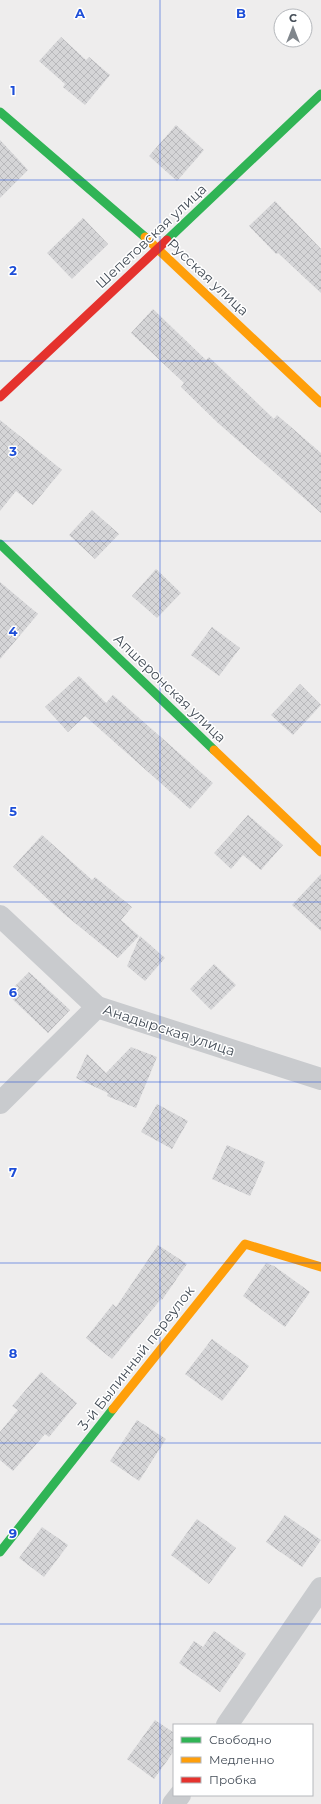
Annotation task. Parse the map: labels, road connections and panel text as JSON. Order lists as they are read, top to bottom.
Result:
{
  "streets": {
    "street": [
      "Шепетовская улица",
      "Русская улица",
      "Апшеронская улица",
      "Анадырская улица",
      "3-й Былинный переулок"
    ]
  },
  "crossings": [
    ["Шепетовская улица", "Русская улица"]
  ],
  "legend": ["Свободно", "Медленно", "Пробка"],
  "north": "top",
  "grid": {
    "columns": ["A", "B"],
    "rows": [
      "1",
      "2",
      "3",
      "4",
      "5",
      "6",
      "7",
      "8",
      "9"
    ]
  }
}
